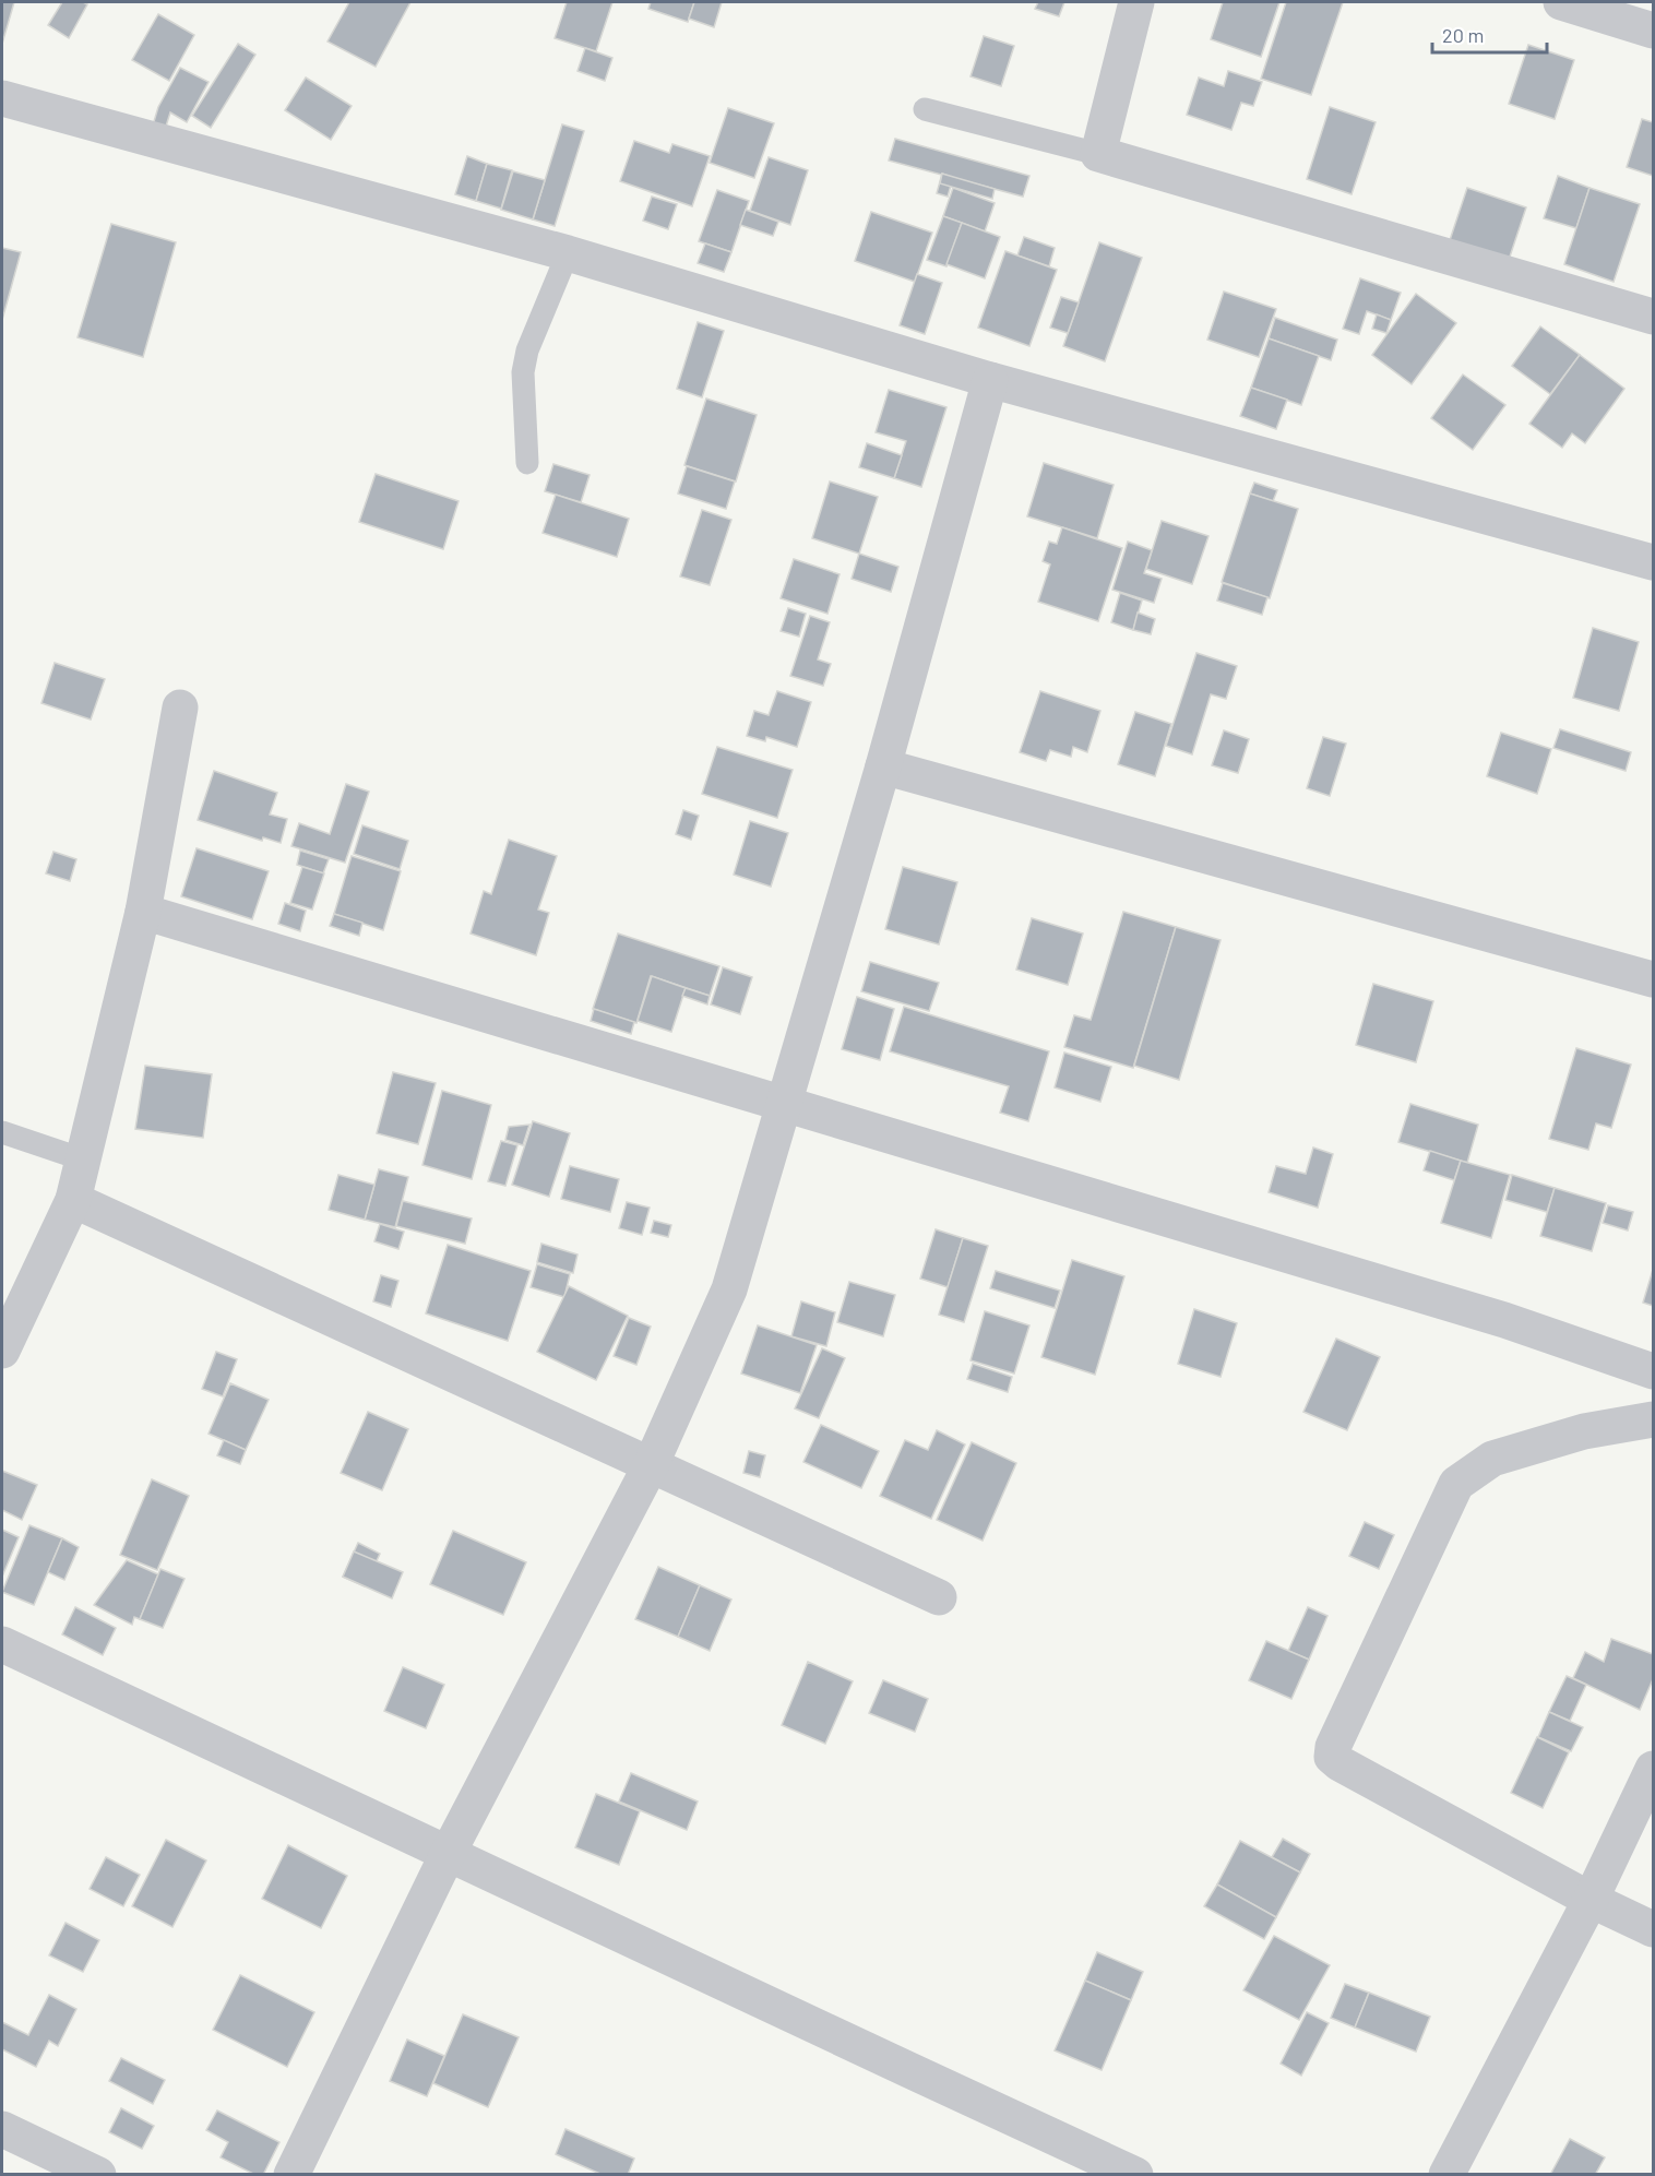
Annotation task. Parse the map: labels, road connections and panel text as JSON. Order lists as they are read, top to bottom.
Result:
{
  "scale_bar": "20 m"
}
